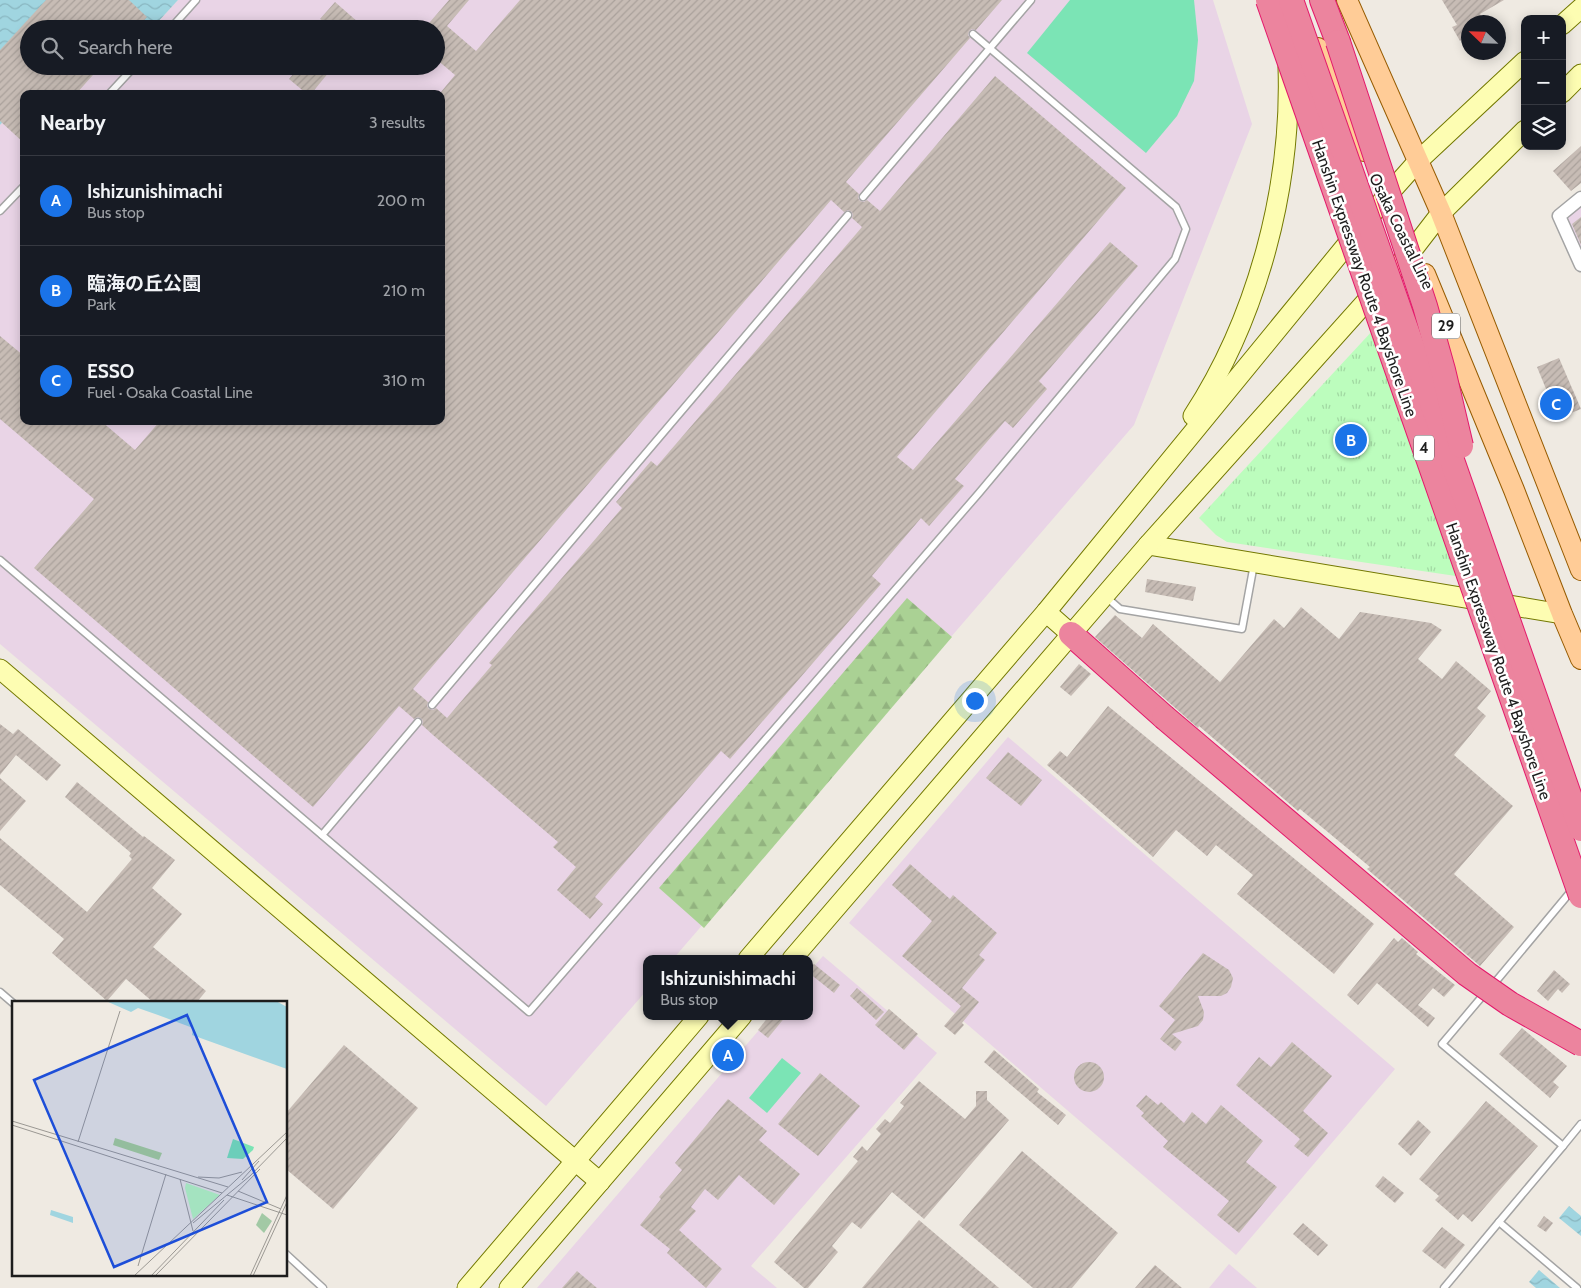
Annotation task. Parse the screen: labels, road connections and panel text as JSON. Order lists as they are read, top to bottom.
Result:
{
  "streets": {
    "highway": ["Hanshin Expressway Route 4 Bayshore Line", "4"],
    "main road": ["Osaka Coastal Line", "29"]
  },
  "north": "top left",
  "page": {
    "map_buttons": ["+", "−"],
    "search": "Search here",
    "heading": ["Nearby", "3 results"],
    "list": [
      {
        "mark": "A",
        "name": "Ishizunishimachi",
        "note": "Bus stop",
        "value": "200 m"
      },
      {
        "mark": "B",
        "name": "臨海の丘公園",
        "note": "Park",
        "value": "210 m"
      },
      {
        "mark": "C",
        "name": "ESSO",
        "note": "Fuel · Osaka Coastal Line",
        "value": "310 m"
      }
    ],
    "pins": ["C", "B", "A"],
    "popup": ["Ishizunishimachi", "Bus stop"]
  }
}
